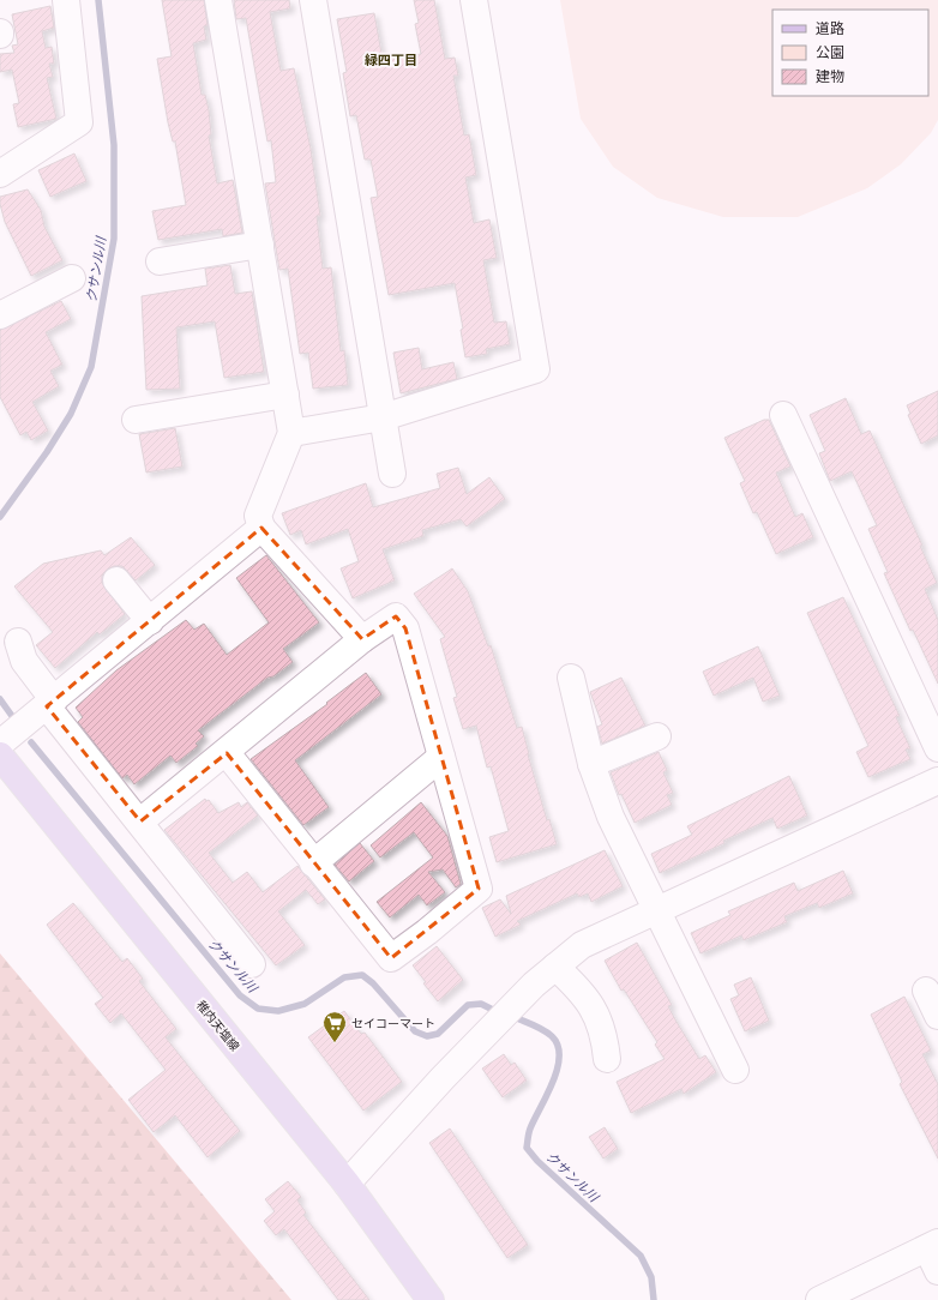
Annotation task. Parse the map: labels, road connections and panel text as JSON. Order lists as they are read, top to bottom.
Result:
{
  "streets": {
    "main road": ["稚内天塩線"]
  },
  "districts": ["緑四丁目"],
  "water": ["クサンル川"],
  "places": {
    "supermarket": ["セイコーマート"]
  },
  "legend": ["道路", "公園", "建物"]
}
